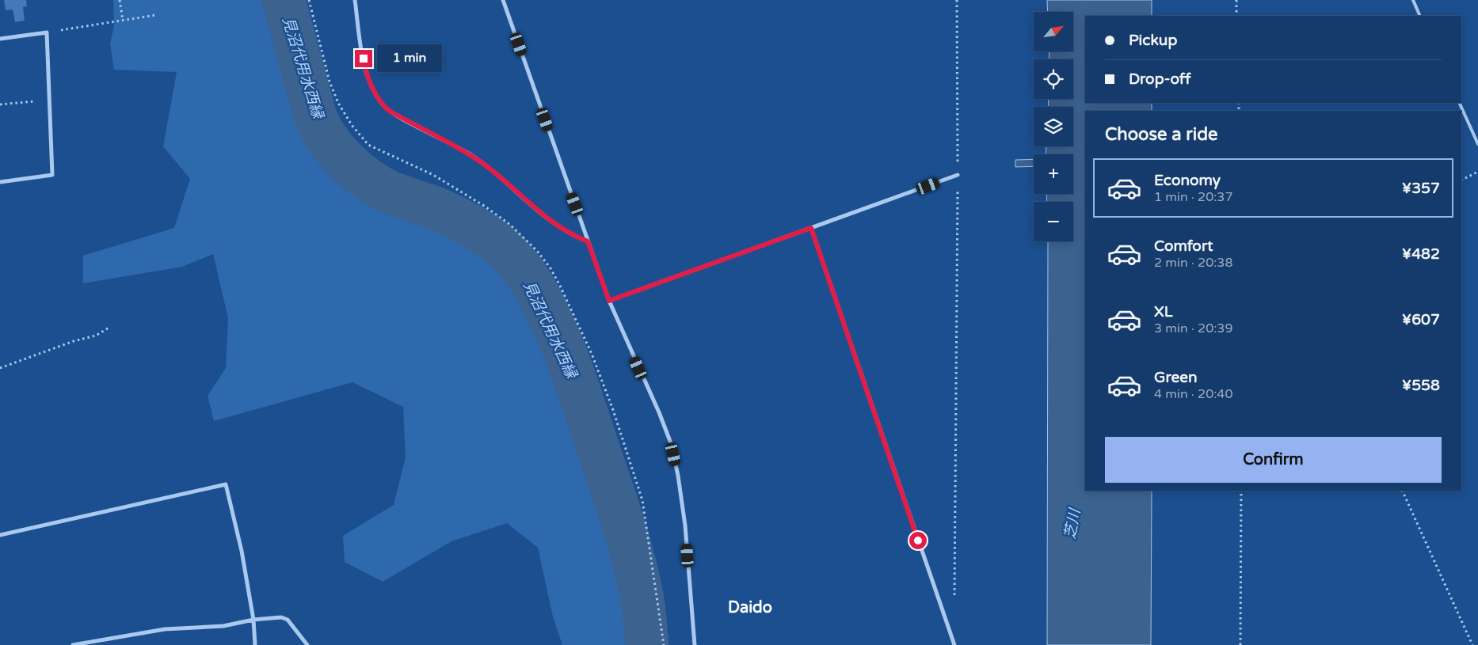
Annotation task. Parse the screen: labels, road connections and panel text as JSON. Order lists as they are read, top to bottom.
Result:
{
  "districts": ["Daido"],
  "water": ["見沼代用水西縁", "芝川"],
  "north": "top right",
  "page": {
    "map_buttons": ["+", "−"],
    "banner": ["Pickup", "Drop-off"],
    "bubble": "1 min",
    "heading": "Choose a ride",
    "list": [
      {
        "name": "Economy",
        "note": "1 min · 20:37",
        "value": "¥357"
      },
      {
        "name": "Comfort",
        "note": "2 min · 20:38",
        "value": "¥482"
      },
      {
        "name": "XL",
        "note": "3 min · 20:39",
        "value": "¥607"
      },
      {
        "name": "Green",
        "note": "4 min · 20:40",
        "value": "¥558"
      }
    ],
    "buttons": "Confirm"
  }
}
